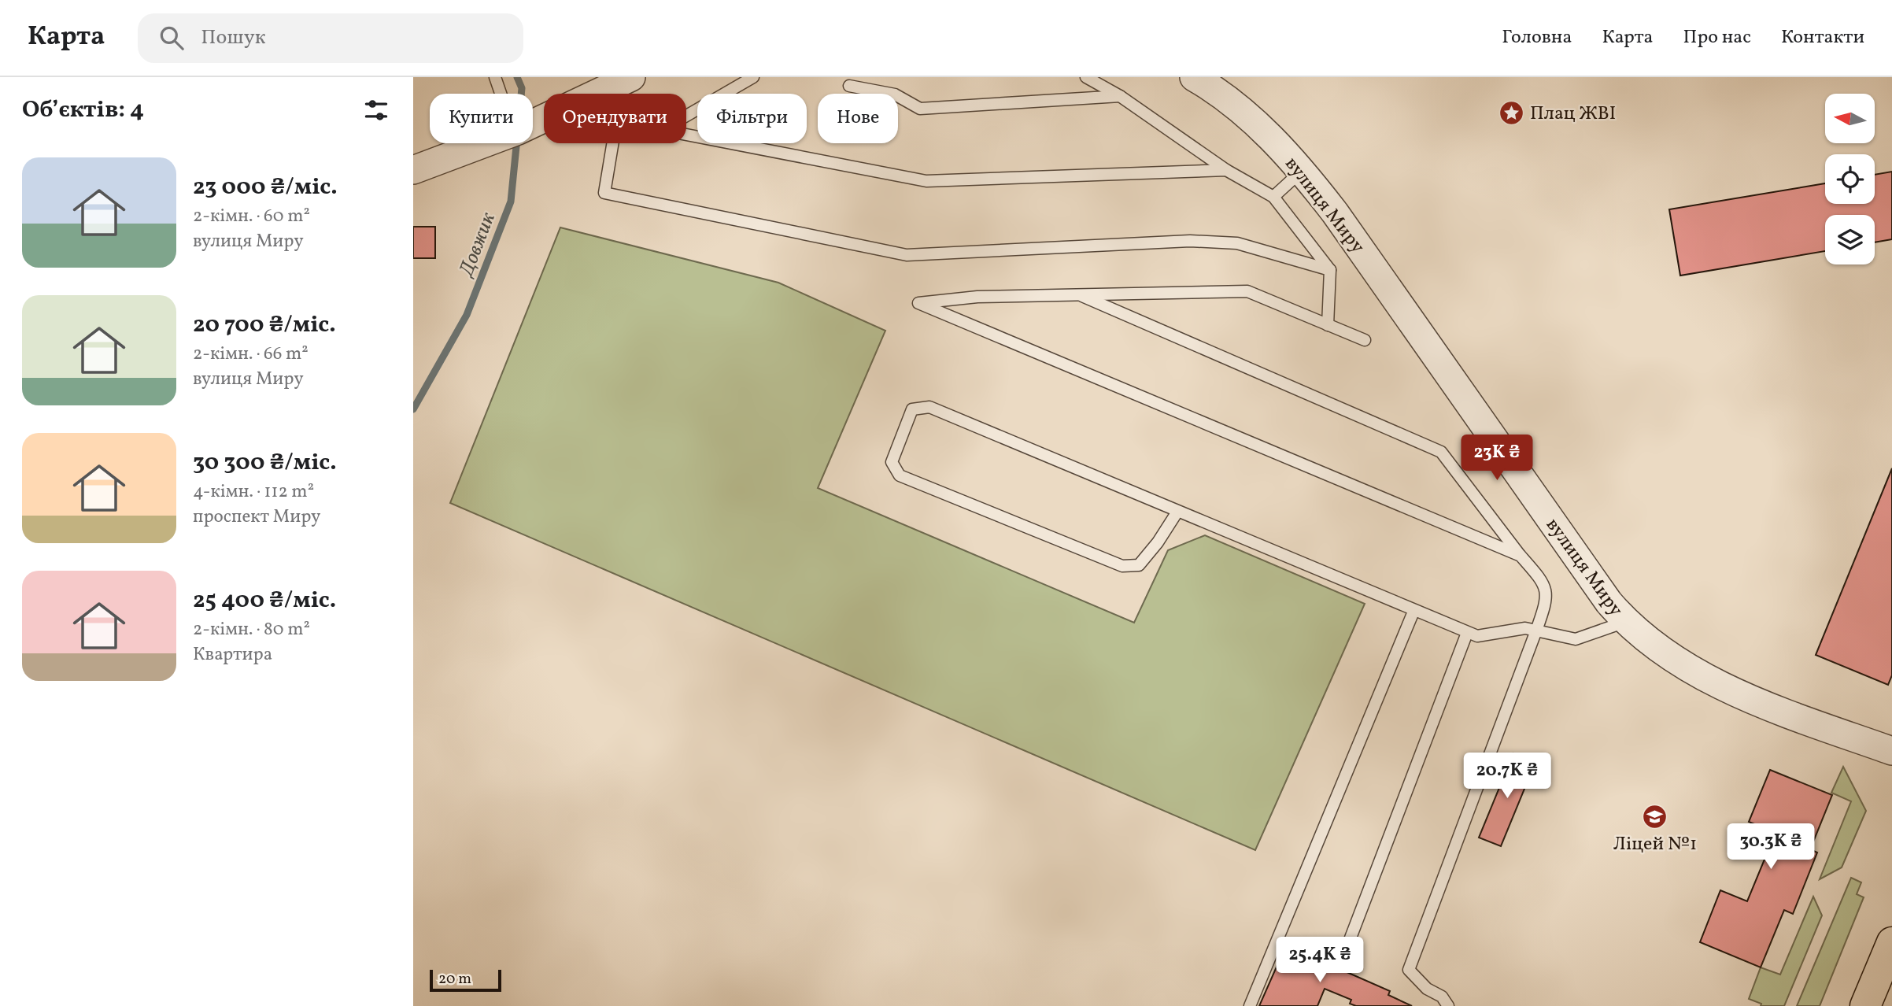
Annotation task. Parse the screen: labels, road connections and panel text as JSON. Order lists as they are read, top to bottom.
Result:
{
  "streets": {
    "street": ["вулиця Миру"]
  },
  "water": ["Довжик"],
  "places": {
    "place": ["Плац ЖВІ"],
    "school or university": ["Ліцей №1"]
  },
  "scale_bar": "20 m",
  "north": "left",
  "page": {
    "header": "Карта",
    "search": "Пошук",
    "nav": [
      "Головна",
      "Карта",
      "Про нас",
      "Контакти"
    ],
    "heading": "Об’єктів: 4",
    "chip": [
      "Купити",
      "Орендувати",
      "Фільтри",
      "Нове"
    ],
    "list": [
      {
        "name": "23 000 ₴/міс.",
        "note": "2-кімн. · 60 m² · вулиця Миру"
      },
      {
        "name": "20 700 ₴/міс.",
        "note": "2-кімн. · 66 m² · вулиця Миру"
      },
      {
        "name": "30 300 ₴/міс.",
        "note": "4-кімн. · 112 m² · проспект Миру"
      },
      {
        "name": "25 400 ₴/міс.",
        "note": "2-кімн. · 80 m² · Квартира"
      }
    ],
    "price": [
      "23K ₴",
      "20.7K ₴",
      "30.3K ₴",
      "25.4K ₴"
    ],
    "scale": "20 m"
  }
}
